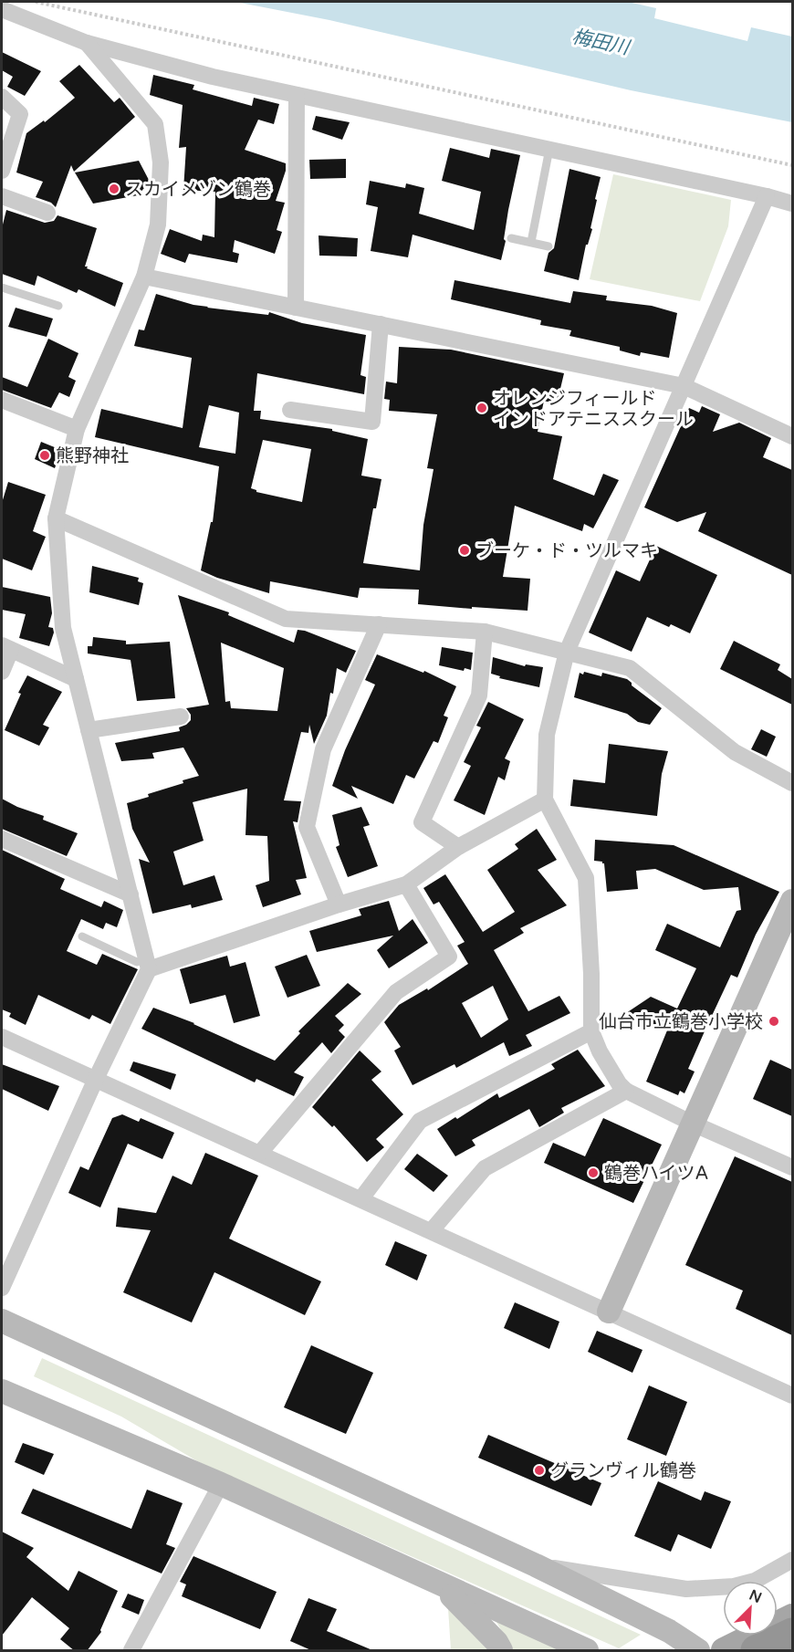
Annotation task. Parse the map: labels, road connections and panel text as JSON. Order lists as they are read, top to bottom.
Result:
{
  "water": ["梅田川"],
  "places": [
    "スカイメゾン鶴巻",
    "オレンジフィールド インドアテニススクール",
    "熊野神社",
    "ブーケ・ド・ツルマキ",
    "仙台市立鶴巻小学校",
    "鶴巻ハイツA",
    "グランヴィル鶴巻"
  ],
  "north": "top right"
}
